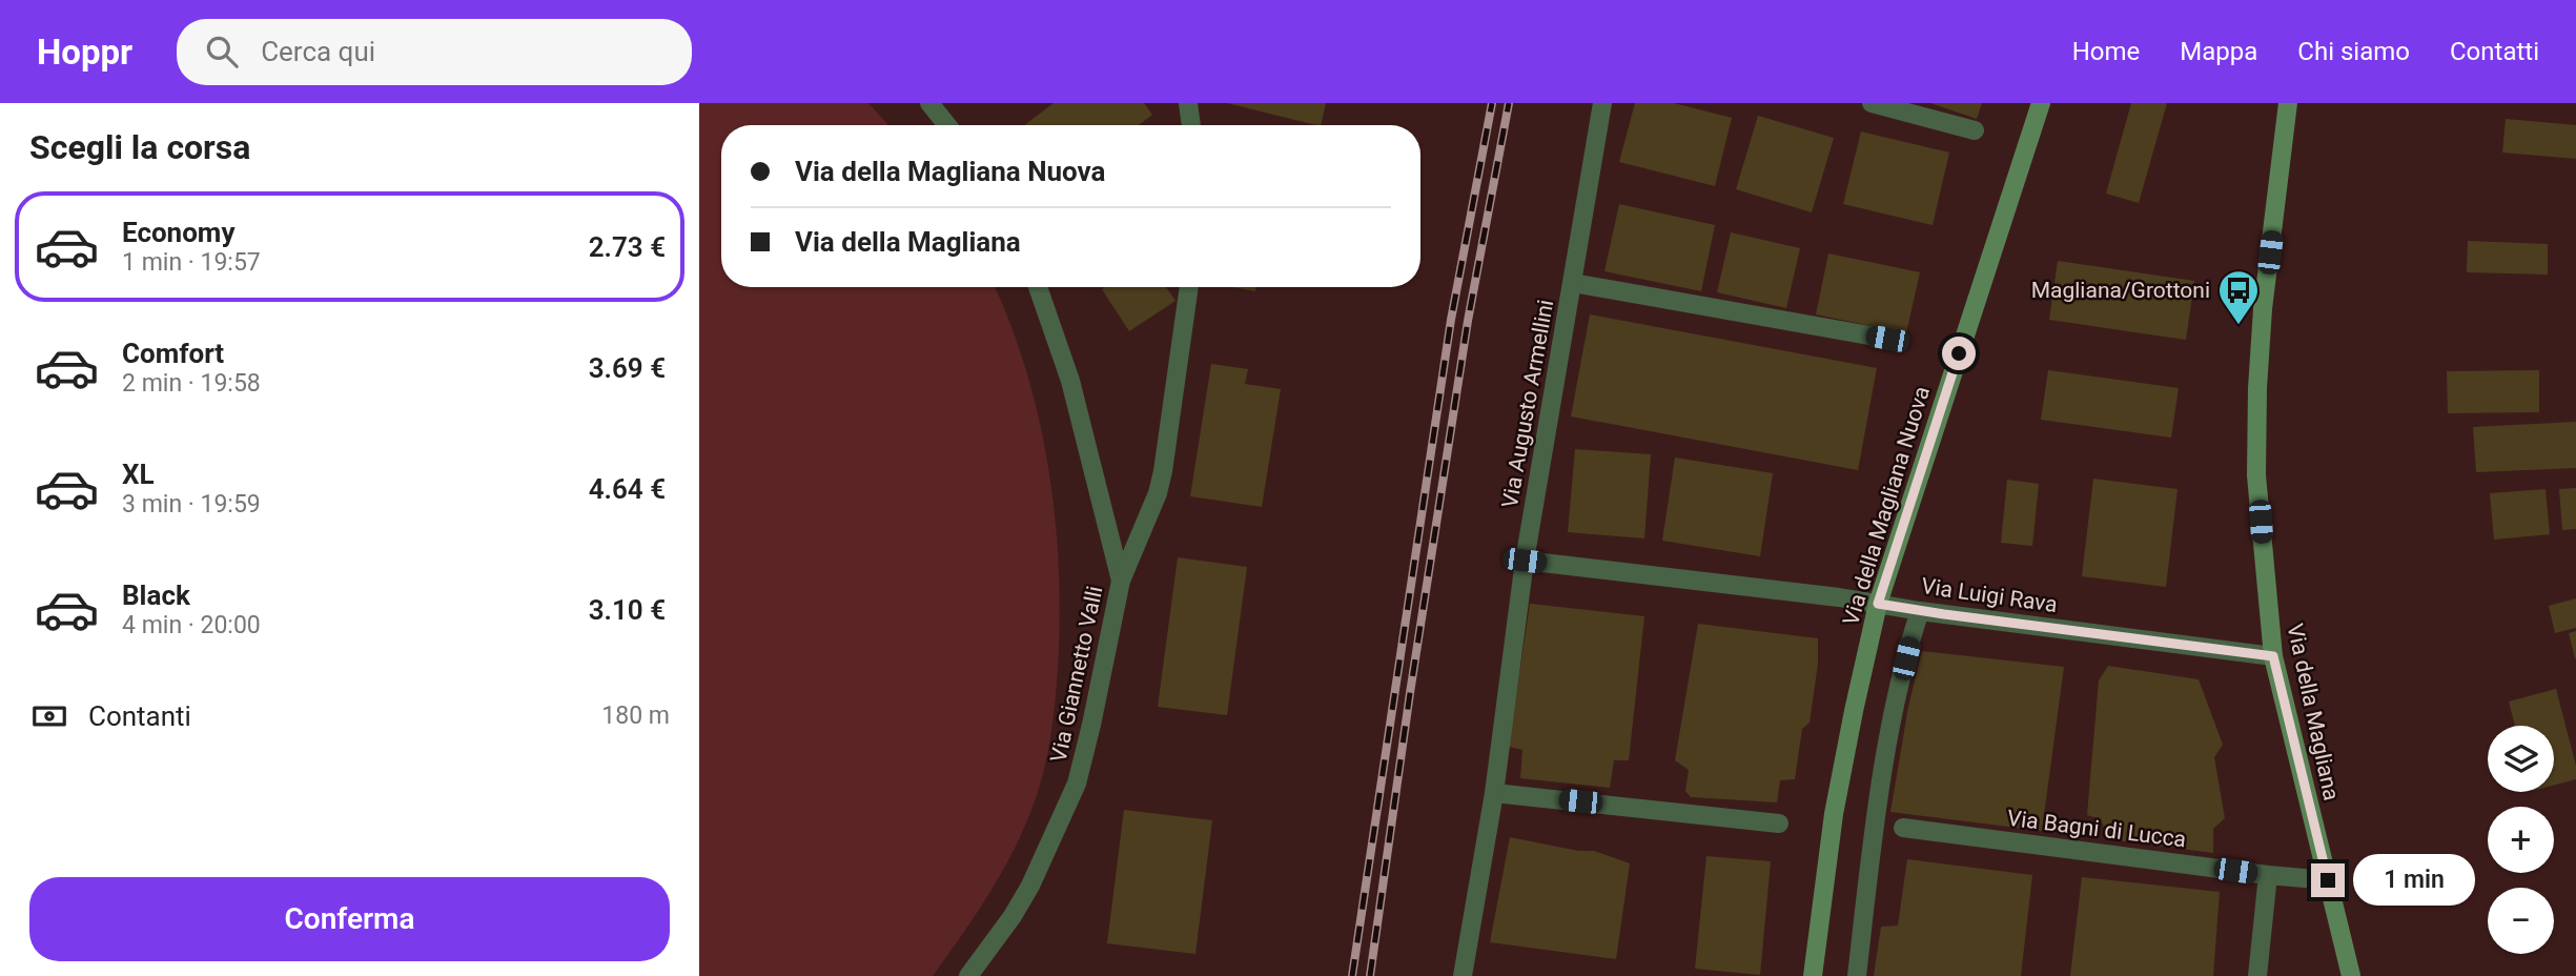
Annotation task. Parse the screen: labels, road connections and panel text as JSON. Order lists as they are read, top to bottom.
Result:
{
  "streets": {
    "main road": ["Via della Magliana Nuova", "Via della Magliana"],
    "street": [
      "Via Augusto Armellini",
      "Via Luigi Rava",
      "Via Giannetto Valli",
      "Via Bagni di Lucca"
    ]
  },
  "crossings": [
    ["Via Augusto Armellini", "Via Luigi Rava"],
    ["Via della Magliana Nuova", "Via Luigi Rava"],
    ["Via Luigi Rava", "Via della Magliana"],
    ["Via della Magliana", "Via Bagni di Lucca"]
  ],
  "places": {
    "bus stop": ["Magliana/Grottoni"]
  },
  "page": {
    "header": "Hoppr",
    "search": "Cerca qui",
    "nav": [
      "Home",
      "Mappa",
      "Chi siamo",
      "Contatti"
    ],
    "heading": "Scegli la corsa",
    "banner": ["Via della Magliana Nuova", "Via della Magliana"],
    "list": [
      {
        "name": "Economy",
        "note": "1 min · 19:57",
        "value": "2.73 €"
      },
      {
        "name": "Comfort",
        "note": "2 min · 19:58",
        "value": "3.69 €"
      },
      {
        "name": "XL",
        "note": "3 min · 19:59",
        "value": "4.64 €"
      },
      {
        "name": "Black",
        "note": "4 min · 20:00",
        "value": "3.10 €"
      }
    ],
    "pay": ["Contanti", "180 m"],
    "map_buttons": ["+", "−"],
    "bubble": "1 min",
    "buttons": "Conferma"
  }
}
